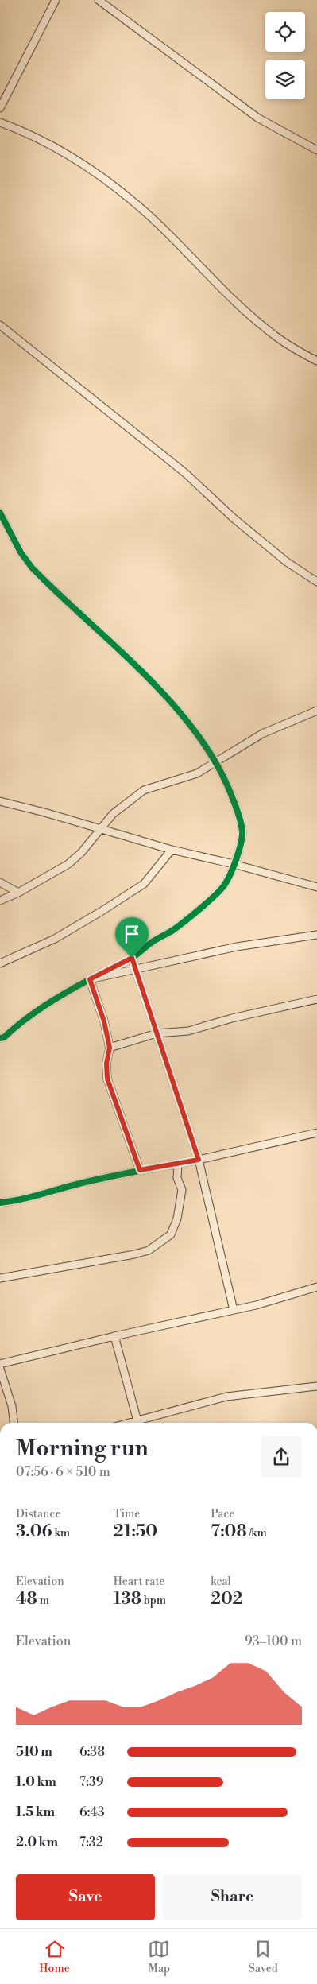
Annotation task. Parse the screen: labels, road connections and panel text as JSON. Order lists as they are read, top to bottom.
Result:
{
  "page": {
    "heading": ["Morning run", "07:56 · 6 × 510 m"],
    "stats": [
      ["Distance", "3.06 km"],
      ["Time", "21:50"],
      ["Pace", "7:08 /km"],
      ["Elevation", "48 m"],
      ["Heart rate", "138 bpm"],
      ["kcal", "202"]
    ],
    "chart": ["Elevation", "93–100 m"],
    "list": [
      {
        "name": "510 m",
        "note": "6:38"
      },
      {
        "name": "1.0 km",
        "note": "7:39"
      },
      {
        "name": "1.5 km",
        "note": "6:43"
      },
      {
        "name": "2.0 km",
        "note": "7:32"
      }
    ],
    "buttons": ["Save", "Share"],
    "tabs": ["Home", "Map", "Saved"]
  }
}
